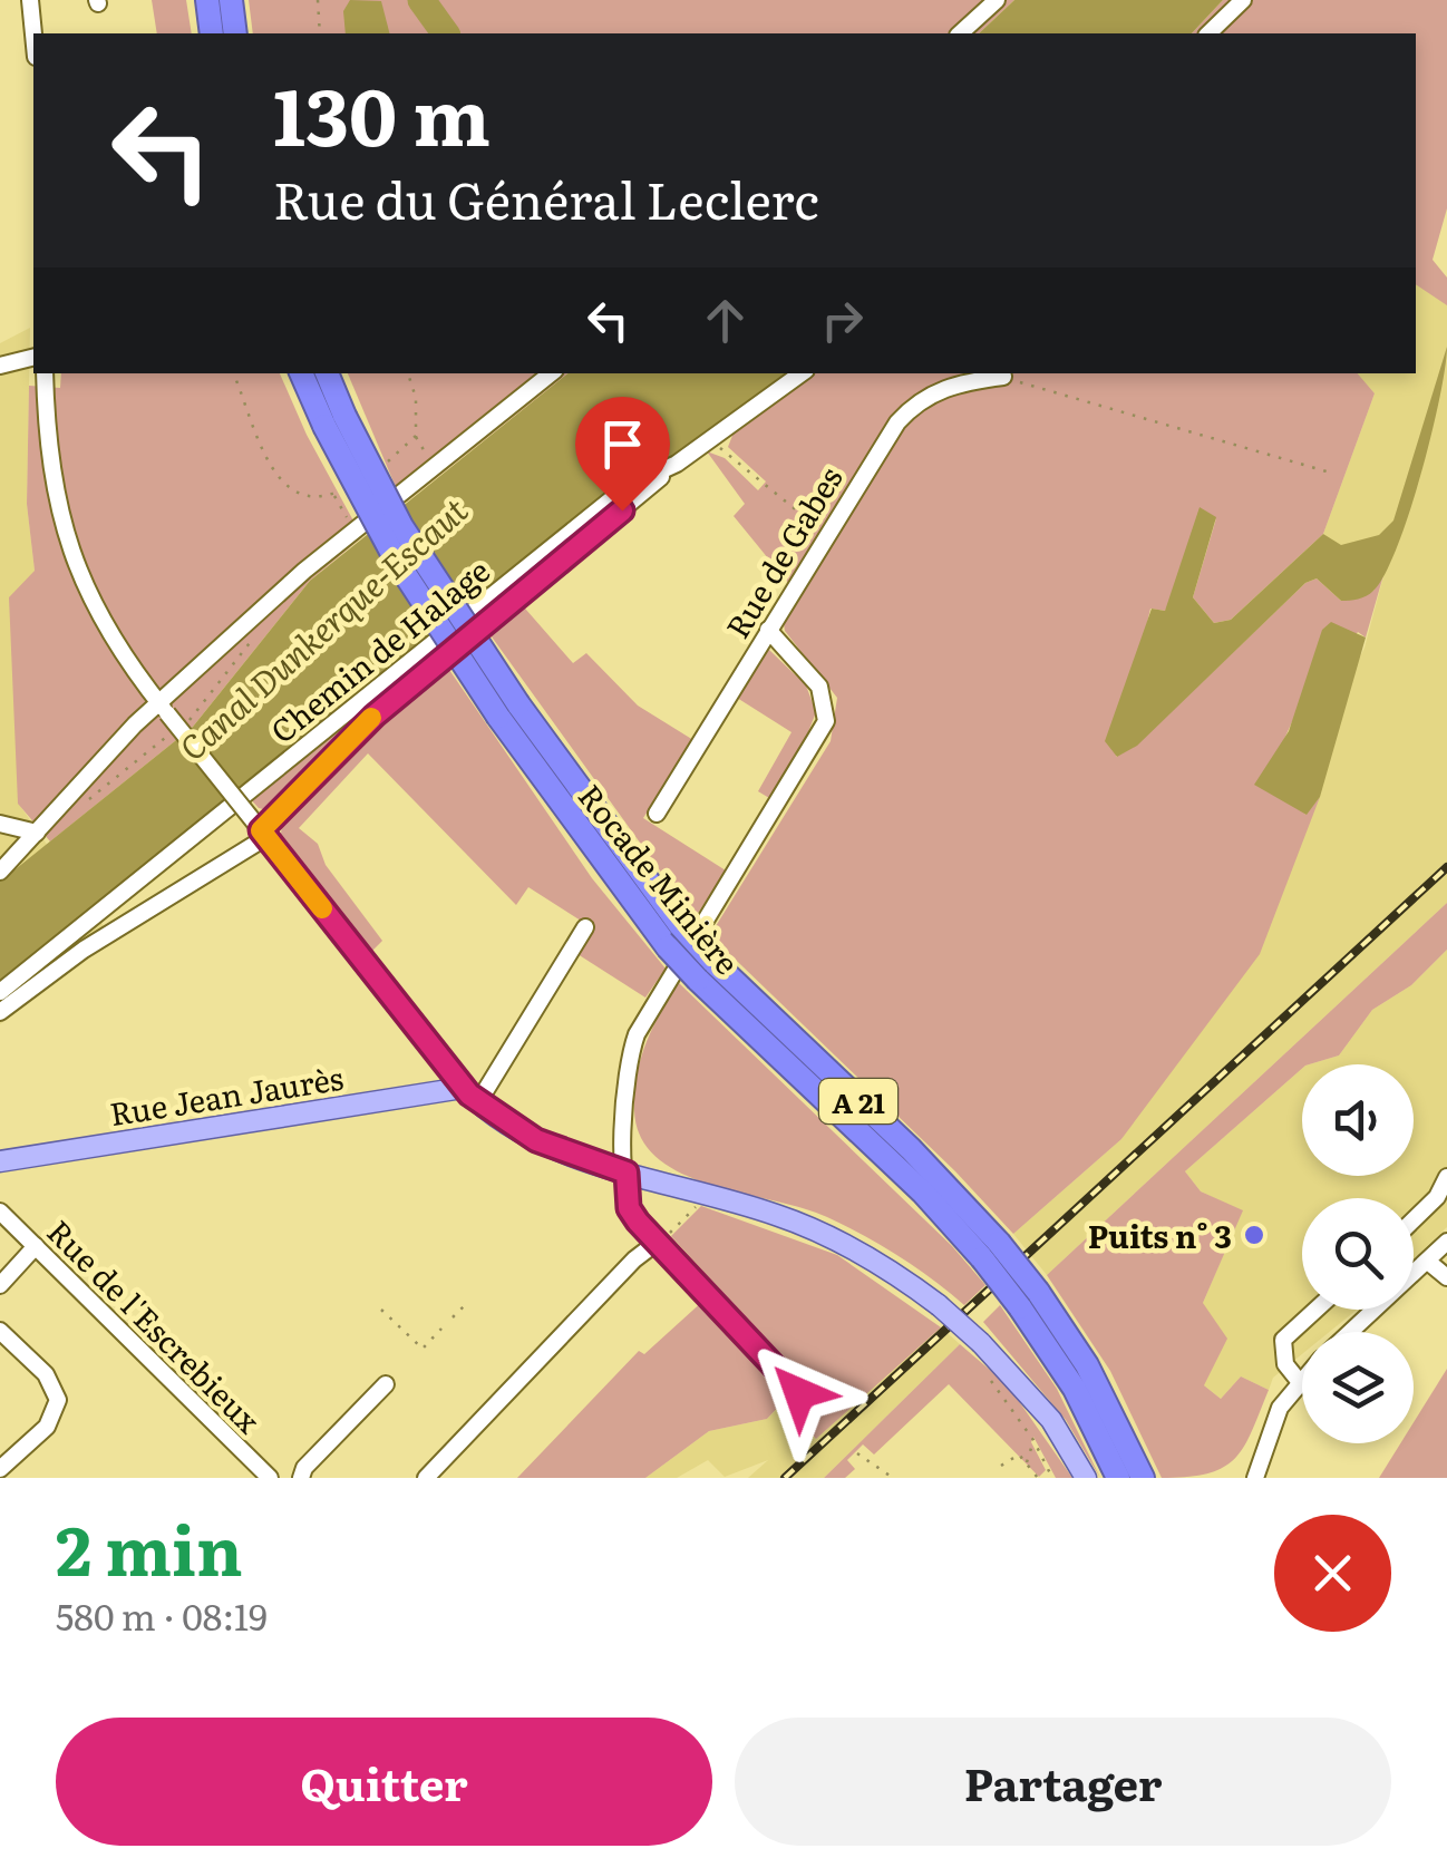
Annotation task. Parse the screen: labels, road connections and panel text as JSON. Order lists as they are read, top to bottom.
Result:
{
  "streets": {
    "highway": ["Rocade Minière", "A 21"],
    "main road": ["Rue Jean Jaurès"],
    "street": ["Rue de Gabes", "Chemin de Halage", "Rue de l'Escrebieux"]
  },
  "water": ["Canal Dunkerque-Escaut"],
  "places": ["Puits n° 3"],
  "page": {
    "turn": ["130 m", "Rue du Général Leclerc"],
    "heading": ["2 min", "580 m · 08:19"],
    "buttons": ["Quitter", "Partager"]
  }
}
